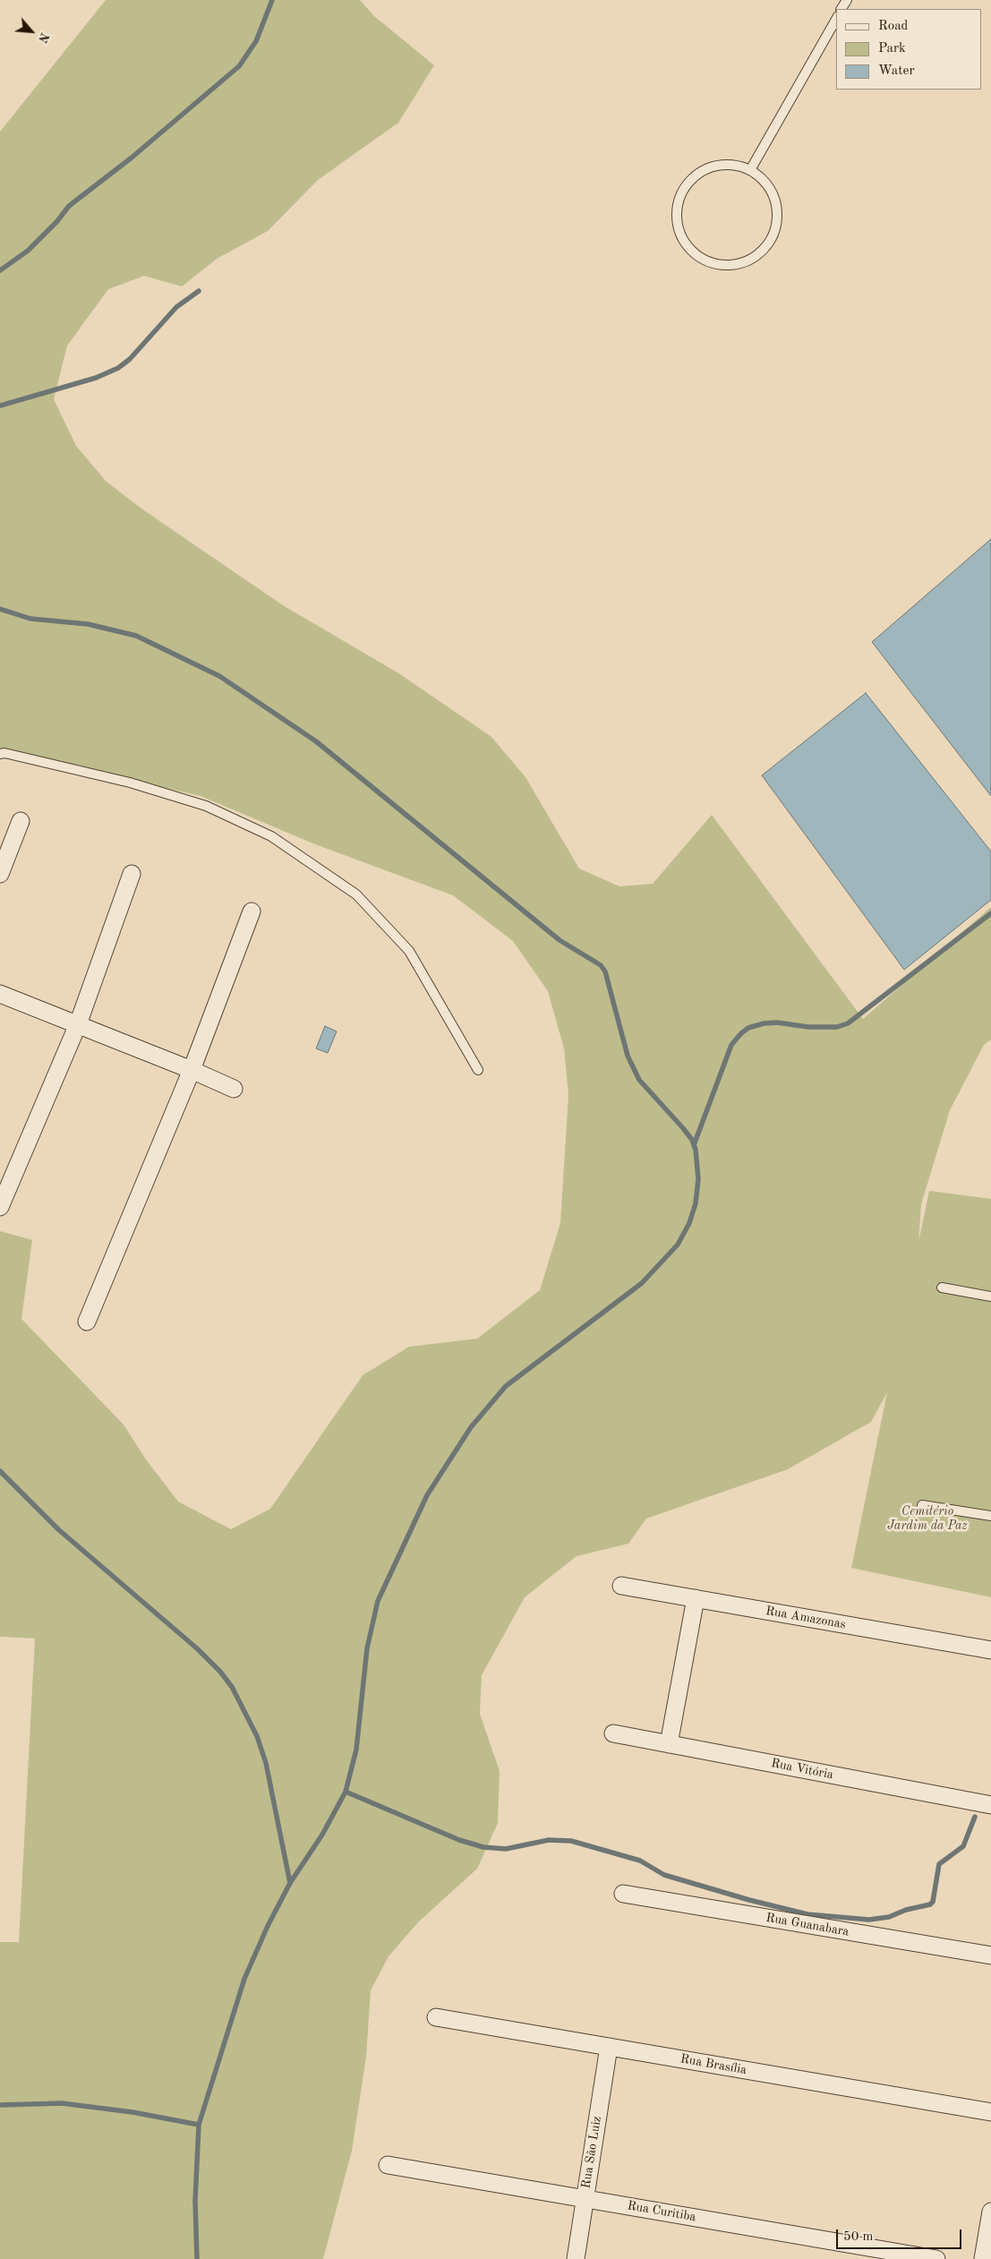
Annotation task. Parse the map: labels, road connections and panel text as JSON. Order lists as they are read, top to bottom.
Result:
{
  "streets": {
    "street": [
      "Rua Amazonas",
      "Rua Vitória",
      "Rua Guanabara",
      "Rua Brasília",
      "Rua São Luiz",
      "Rua Curitiba"
    ]
  },
  "crossings": [
    ["Rua Brasília", "Rua São Luiz"],
    ["Rua São Luiz", "Rua Curitiba"]
  ],
  "parks": ["Cemitério Jardim da Paz"],
  "legend": ["Road", "Park", "Water"],
  "scale_bar": "50 m",
  "north": "bottom right"
}
